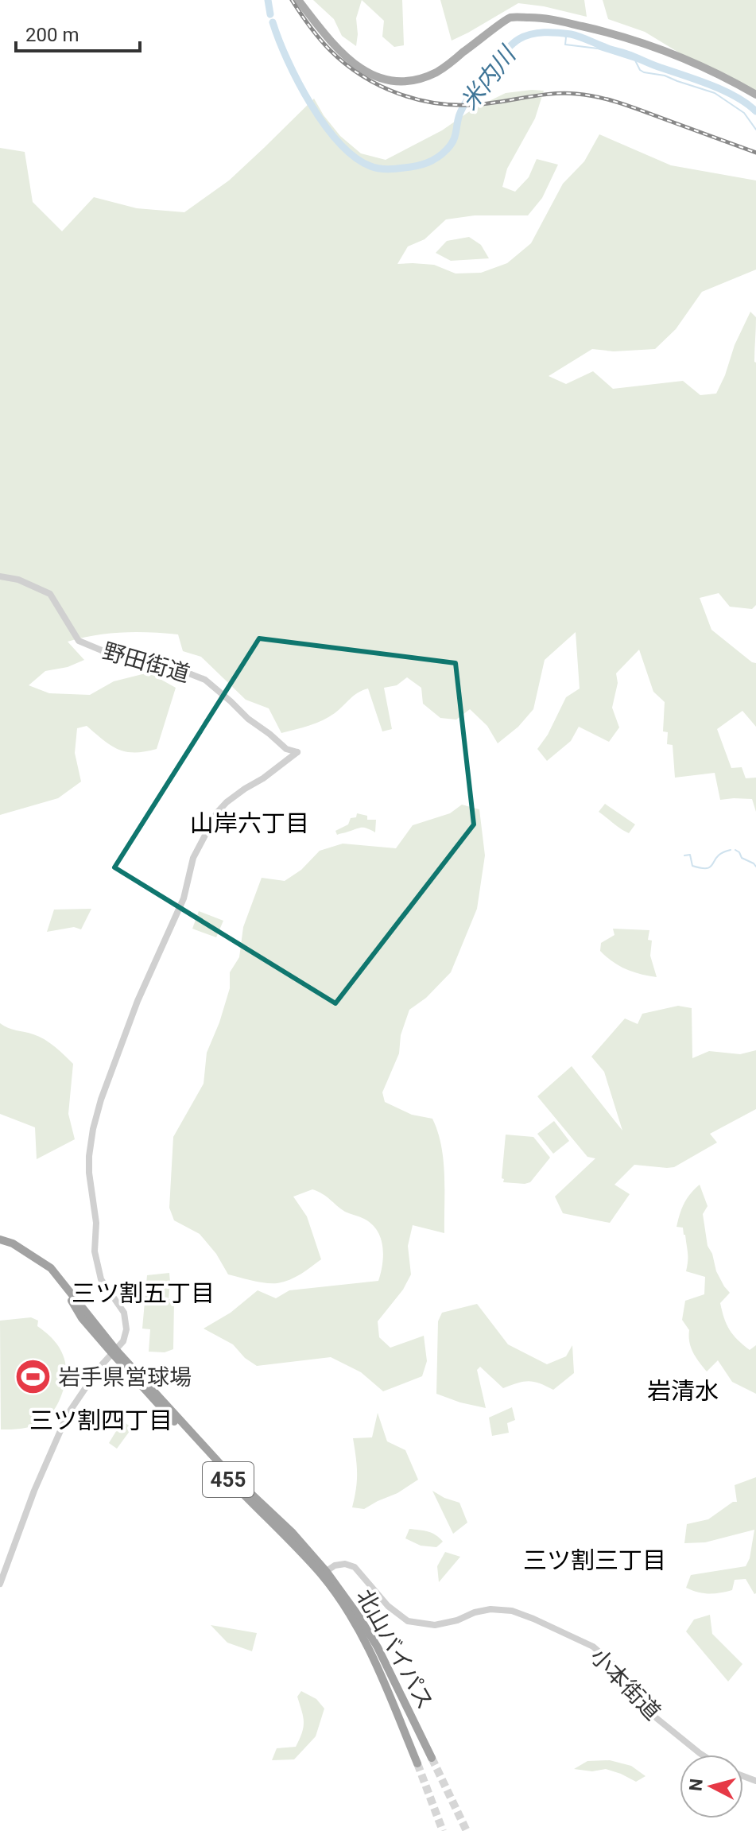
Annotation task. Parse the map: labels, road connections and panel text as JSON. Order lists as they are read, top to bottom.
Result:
{
  "streets": {
    "highway": ["455", "北山バイパス"],
    "street": ["野田街道", "小本街道"]
  },
  "crossings": [
    ["野田街道", "北山バイパス"],
    ["北山バイパス", "小本街道"]
  ],
  "districts": [
    "山岸六丁目",
    "三ツ割五丁目",
    "岩清水",
    "三ツ割四丁目",
    "三ツ割三丁目"
  ],
  "water": ["米内川"],
  "places": {
    "sports": ["岩手県営球場"]
  },
  "scale_bar": "200 m",
  "north": "left"
}
